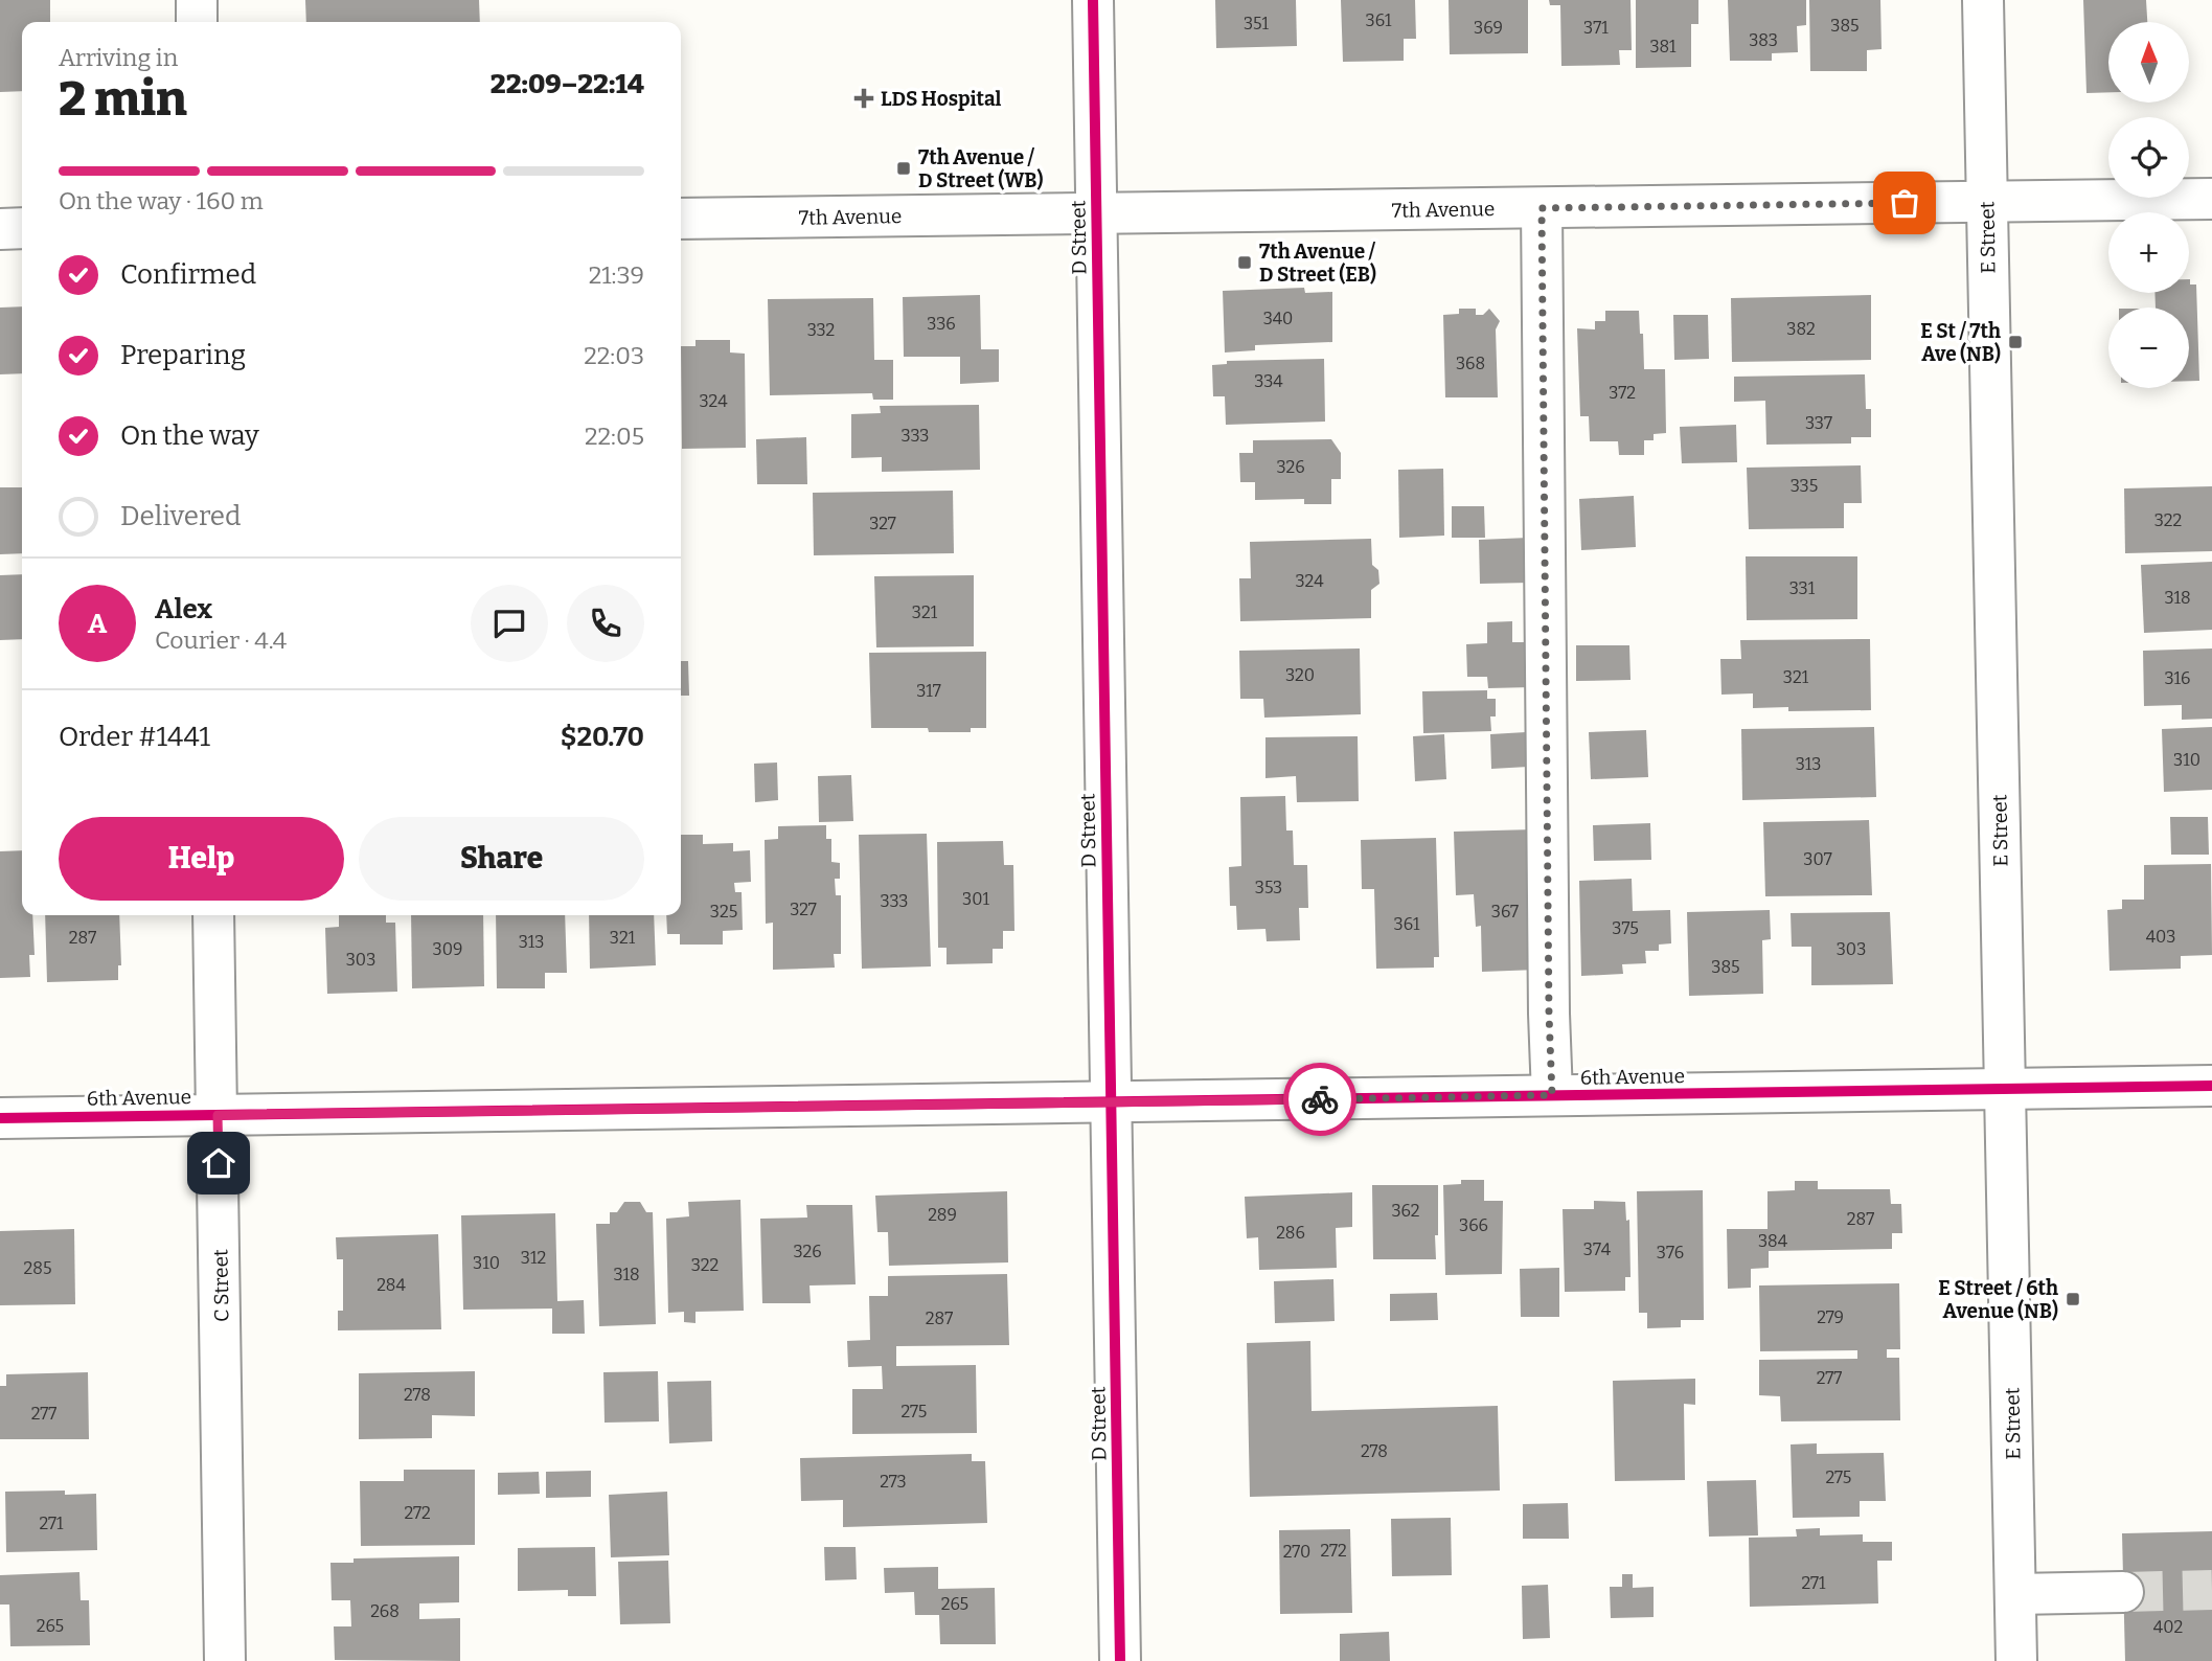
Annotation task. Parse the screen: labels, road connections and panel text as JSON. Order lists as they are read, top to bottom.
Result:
{
  "streets": {
    "street": [
      "7th Avenue",
      "D Street",
      "E Street",
      "6th Avenue",
      "C Street"
    ]
  },
  "crossings": [
    ["7th Avenue", "D Street"],
    ["7th Avenue", "E Street"],
    ["D Street", "6th Avenue"],
    ["E Street", "6th Avenue"],
    ["6th Avenue", "C Street"]
  ],
  "places": {
    "health": ["LDS Hospital"],
    "transit": [
      "7th Avenue / D Street (WB)",
      "7th Avenue / D Street (EB)",
      "E St / 7th Ave (NB)",
      "E Street / 6th Avenue (NB)"
    ]
  },
  "house_numbers": [
    "361",
    "351",
    "385",
    "369",
    "371",
    "383",
    "381",
    "340",
    "336",
    "382",
    "332",
    "368",
    "334",
    "372",
    "324",
    "337",
    "333",
    "326",
    "335",
    "322",
    "327",
    "324",
    "331",
    "318",
    "321",
    "320",
    "321",
    "316",
    "317",
    "310",
    "313",
    "307",
    "353",
    "301",
    "333",
    "327",
    "325",
    "367",
    "361",
    "375",
    "403",
    "287",
    "321",
    "313",
    "309",
    "303",
    "303",
    "385",
    "362",
    "289",
    "287",
    "366",
    "286",
    "384",
    "374",
    "326",
    "376",
    "312",
    "310",
    "322",
    "285",
    "318",
    "284",
    "279",
    "287",
    "277",
    "278",
    "275",
    "277",
    "278",
    "275",
    "273",
    "272",
    "271",
    "272",
    "270",
    "271",
    "265",
    "268",
    "265",
    "402"
  ],
  "north": "top",
  "page": {
    "map_buttons": ["+", "−"],
    "heading": ["2 min", "Arriving in", "22:09–22:14"],
    "panel": [
      "Alex",
      "Courier · 4.4",
      "Order #1441",
      "$20.70"
    ],
    "bar": "On the way · 160 m",
    "list": [
      ["Confirmed", "21:39"],
      ["Preparing", "22:03"],
      ["On the way", "22:05"],
      "Delivered"
    ],
    "round": "A",
    "buttons": ["Help", "Share"]
  }
}
